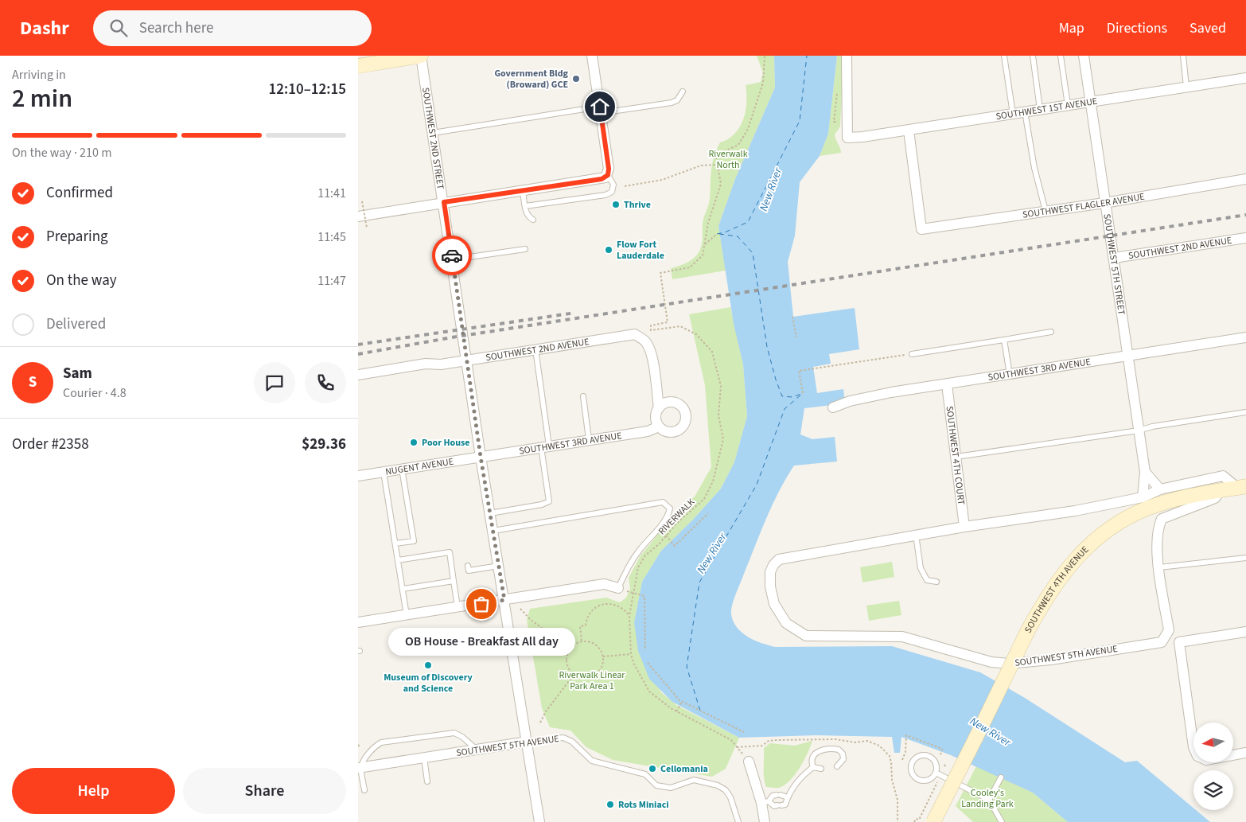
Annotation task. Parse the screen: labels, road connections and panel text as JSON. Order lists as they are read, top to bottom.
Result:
{
  "streets": {
    "main road": ["SOUTHWEST 4TH AVENUE"],
    "street": [
      "SOUTHWEST 1ST AVENUE",
      "SOUTHWEST 2ND STREET",
      "SOUTHWEST FLAGLER AVENUE",
      "SOUTHWEST 2ND AVENUE",
      "SOUTHWEST 5TH STREET",
      "SOUTHWEST 3RD AVENUE",
      "SOUTHWEST 4TH COURT",
      "NUGENT AVENUE",
      "SOUTHWEST 5TH AVENUE"
    ],
    "path": ["RIVERWALK"]
  },
  "crossings": [
    ["SOUTHWEST 1ST AVENUE", "SOUTHWEST FLAGLER AVENUE"],
    ["SOUTHWEST 1ST AVENUE", "SOUTHWEST 5TH STREET"],
    ["SOUTHWEST 2ND STREET", "SOUTHWEST 2ND AVENUE"],
    ["SOUTHWEST 2ND STREET", "SOUTHWEST 3RD AVENUE"],
    ["SOUTHWEST 2ND STREET", "NUGENT AVENUE"],
    ["SOUTHWEST 2ND STREET", "SOUTHWEST 5TH AVENUE"],
    ["SOUTHWEST FLAGLER AVENUE", "SOUTHWEST 5TH STREET"],
    ["SOUTHWEST 2ND AVENUE", "SOUTHWEST 5TH STREET"],
    ["SOUTHWEST 2ND AVENUE", "SOUTHWEST 3RD AVENUE"],
    ["SOUTHWEST 5TH STREET", "SOUTHWEST 3RD AVENUE"],
    ["SOUTHWEST 5TH STREET", "SOUTHWEST 4TH AVENUE"],
    ["SOUTHWEST 3RD AVENUE", "SOUTHWEST 4TH COURT"],
    ["SOUTHWEST 3RD AVENUE", "NUGENT AVENUE"],
    ["SOUTHWEST 4TH COURT", "SOUTHWEST 4TH AVENUE"],
    ["SOUTHWEST 4TH AVENUE", "SOUTHWEST 5TH AVENUE"]
  ],
  "water": ["New River"],
  "parks": ["Riverwalk North", "Riverwalk Linear Park Area 1", "Cooley's Landing Park"],
  "places": [
    "Government Bldg (Broward) GCE",
    "Thrive",
    "Flow Fort Lauderdale",
    "Poor House",
    "OB House - Breakfast All day",
    "Museum of Discovery and Science",
    "Cellomania",
    "Rots Miniaci"
  ],
  "north": "left",
  "page": {
    "header": "Dashr",
    "search": "Search here",
    "nav": ["Map", "Directions", "Saved"],
    "heading": ["2 min", "Arriving in", "12:10–12:15"],
    "panel": [
      "Sam",
      "Courier · 4.8",
      "Order #2358",
      "$29.36"
    ],
    "bar": "On the way · 210 m",
    "list": [
      ["Confirmed", "11:41"],
      ["Preparing", "11:45"],
      ["On the way", "11:47"],
      "Delivered"
    ],
    "round": "S",
    "bubble": "OB House - Breakfast All day",
    "buttons": ["Help", "Share"]
  }
}
